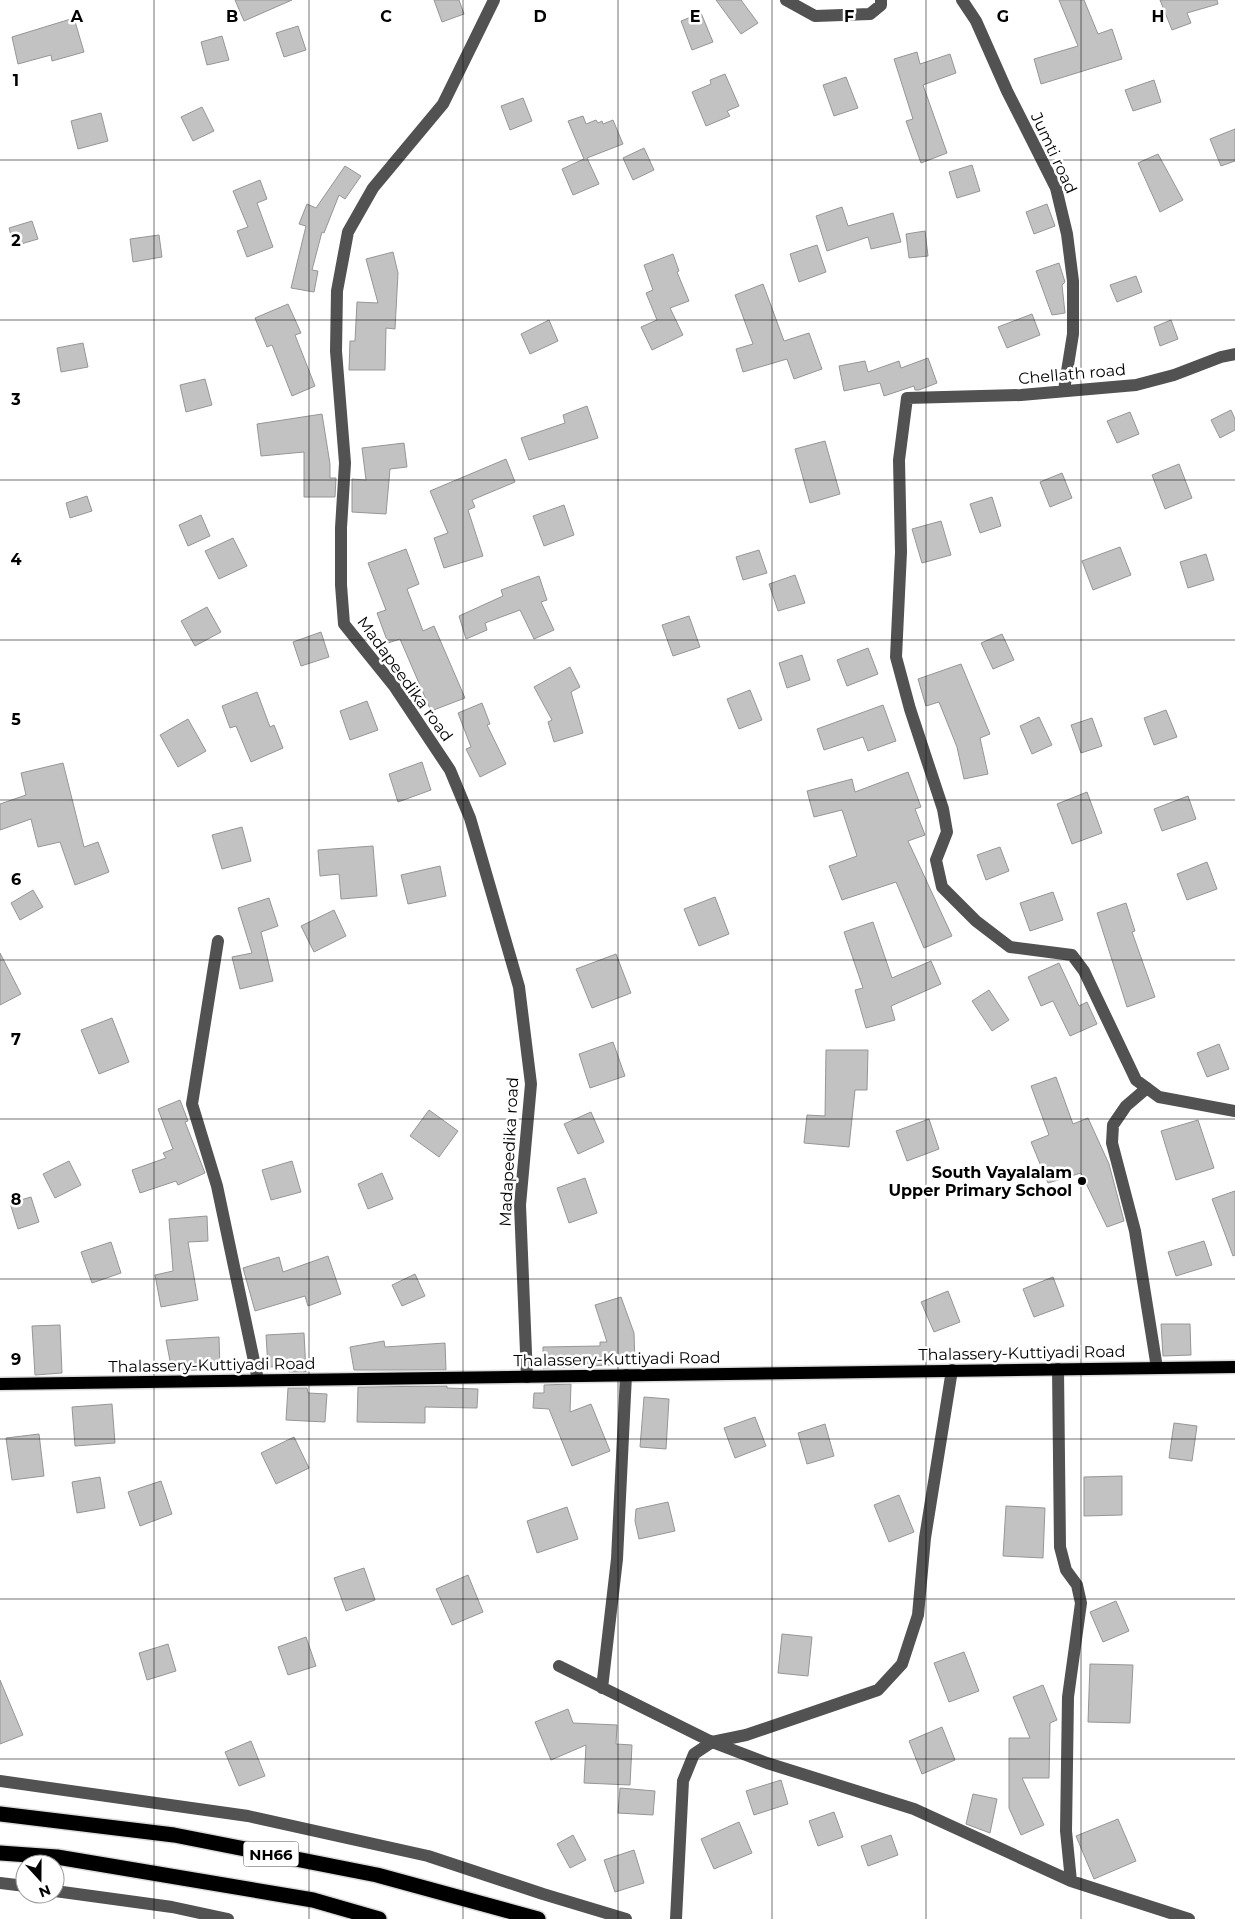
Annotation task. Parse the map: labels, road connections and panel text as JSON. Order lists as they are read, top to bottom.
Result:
{
  "streets": {
    "highway": ["NH66"],
    "main road": ["Thalassery-Kuttiyadi Road"],
    "street": ["Jumti road", "Chellath road", "Madapeedika road"]
  },
  "crossings": [
    ["Jumti road", "Chellath road"],
    ["Madapeedika road", "Thalassery-Kuttiyadi Road"]
  ],
  "places": ["South Vayalalam Upper Primary School"],
  "north": "bottom",
  "grid": {
    "columns": [
      "A",
      "B",
      "C",
      "D",
      "E",
      "F",
      "G",
      "H"
    ],
    "rows": [
      "1",
      "2",
      "3",
      "4",
      "5",
      "6",
      "7",
      "8",
      "9"
    ]
  }
}
